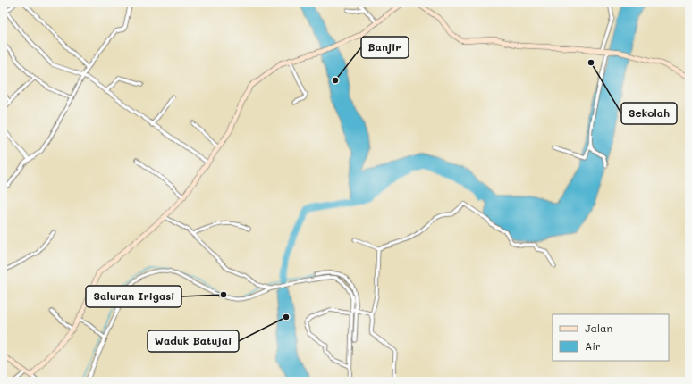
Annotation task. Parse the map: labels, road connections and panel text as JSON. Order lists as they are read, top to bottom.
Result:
{
  "places": [
    "Sekolah",
    "Banjir",
    "Saluran Irigasi",
    "Waduk Batujai"
  ],
  "legend": ["Jalan", "Air"]
}
